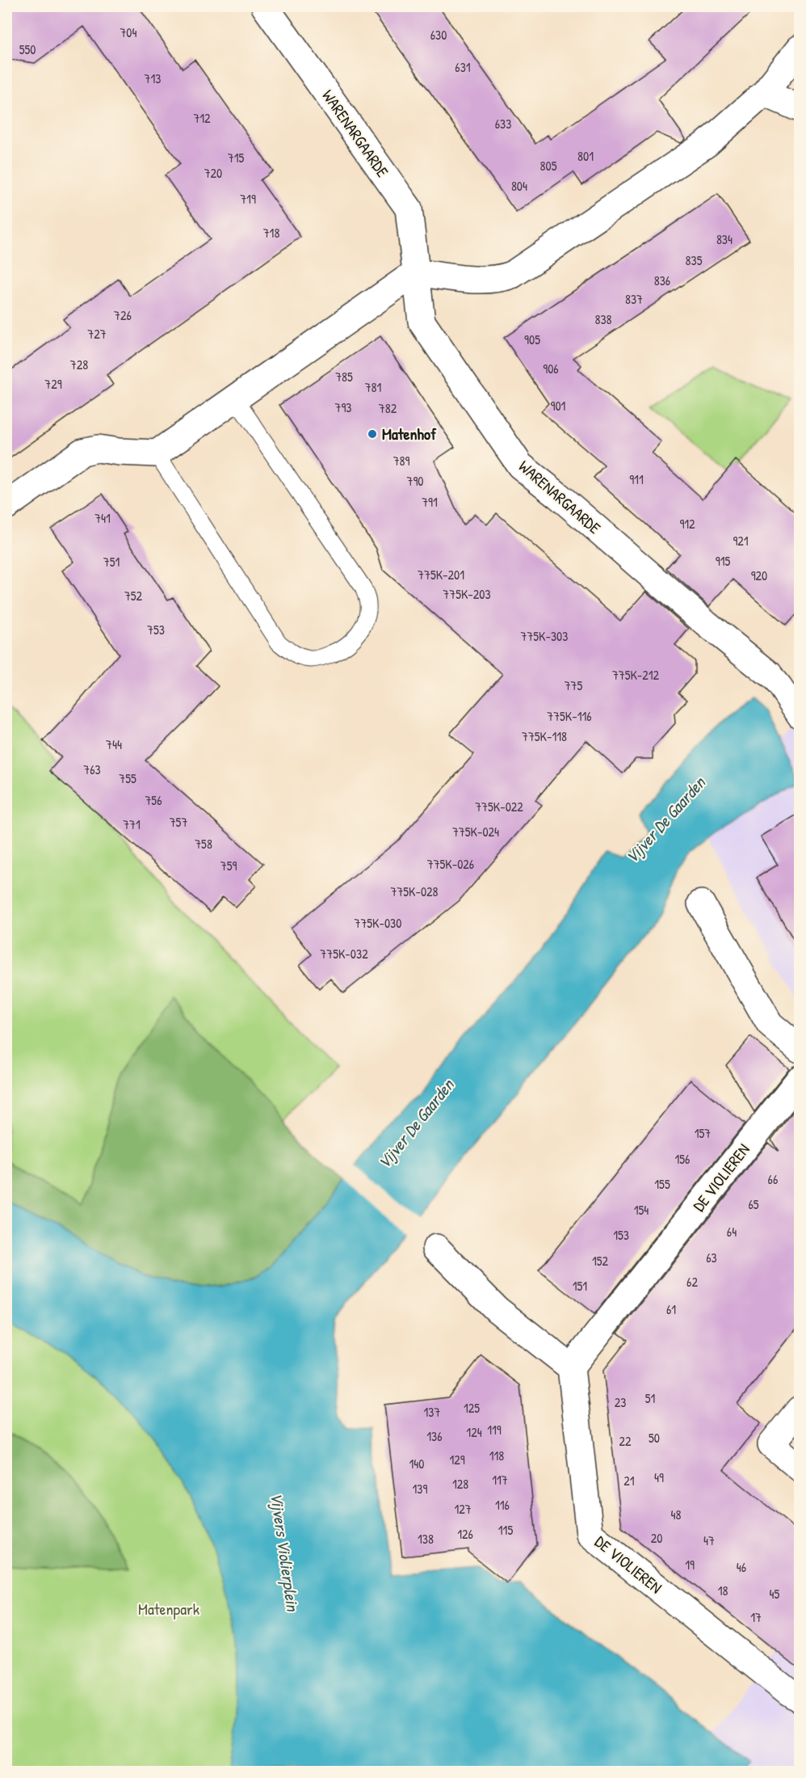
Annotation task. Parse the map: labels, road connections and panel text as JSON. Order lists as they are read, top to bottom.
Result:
{
  "streets": {
    "street": ["WARENARGAARDE", "DE VIOLIEREN"]
  },
  "water": ["Vijver De Gaarden", "Vijvers Violierplein"],
  "parks": ["Matenpark"],
  "places": ["Matenhof"],
  "house_numbers": [
    "704",
    "630",
    "550",
    "631",
    "713",
    "712",
    "633",
    "801",
    "715",
    "805",
    "720",
    "804",
    "719",
    "718",
    "834",
    "835",
    "836",
    "837",
    "726",
    "838",
    "727",
    "905",
    "728",
    "906",
    "785",
    "729",
    "781",
    "901",
    "793",
    "782",
    "789",
    "911",
    "790",
    "791",
    "741",
    "912",
    "921",
    "915",
    "751",
    "775K-201",
    "920",
    "775K-203",
    "752",
    "753",
    "775K-303",
    "775K-212",
    "775",
    "775K-116",
    "775K-118",
    "744",
    "763",
    "755",
    "756",
    "775K-022",
    "757",
    "771",
    "775K-024",
    "758",
    "775K-026",
    "759",
    "775K-028",
    "775K-030",
    "775K-032",
    "157",
    "156",
    "66",
    "155",
    "65",
    "154",
    "64",
    "153",
    "63",
    "152",
    "62",
    "151",
    "61",
    "51",
    "23",
    "125",
    "137",
    "119",
    "124",
    "136",
    "50",
    "22",
    "118",
    "129",
    "140",
    "49",
    "117",
    "21",
    "128",
    "139",
    "116",
    "127",
    "48",
    "115",
    "126",
    "20",
    "138",
    "47",
    "19",
    "46",
    "18",
    "45",
    "17"
  ]
}
